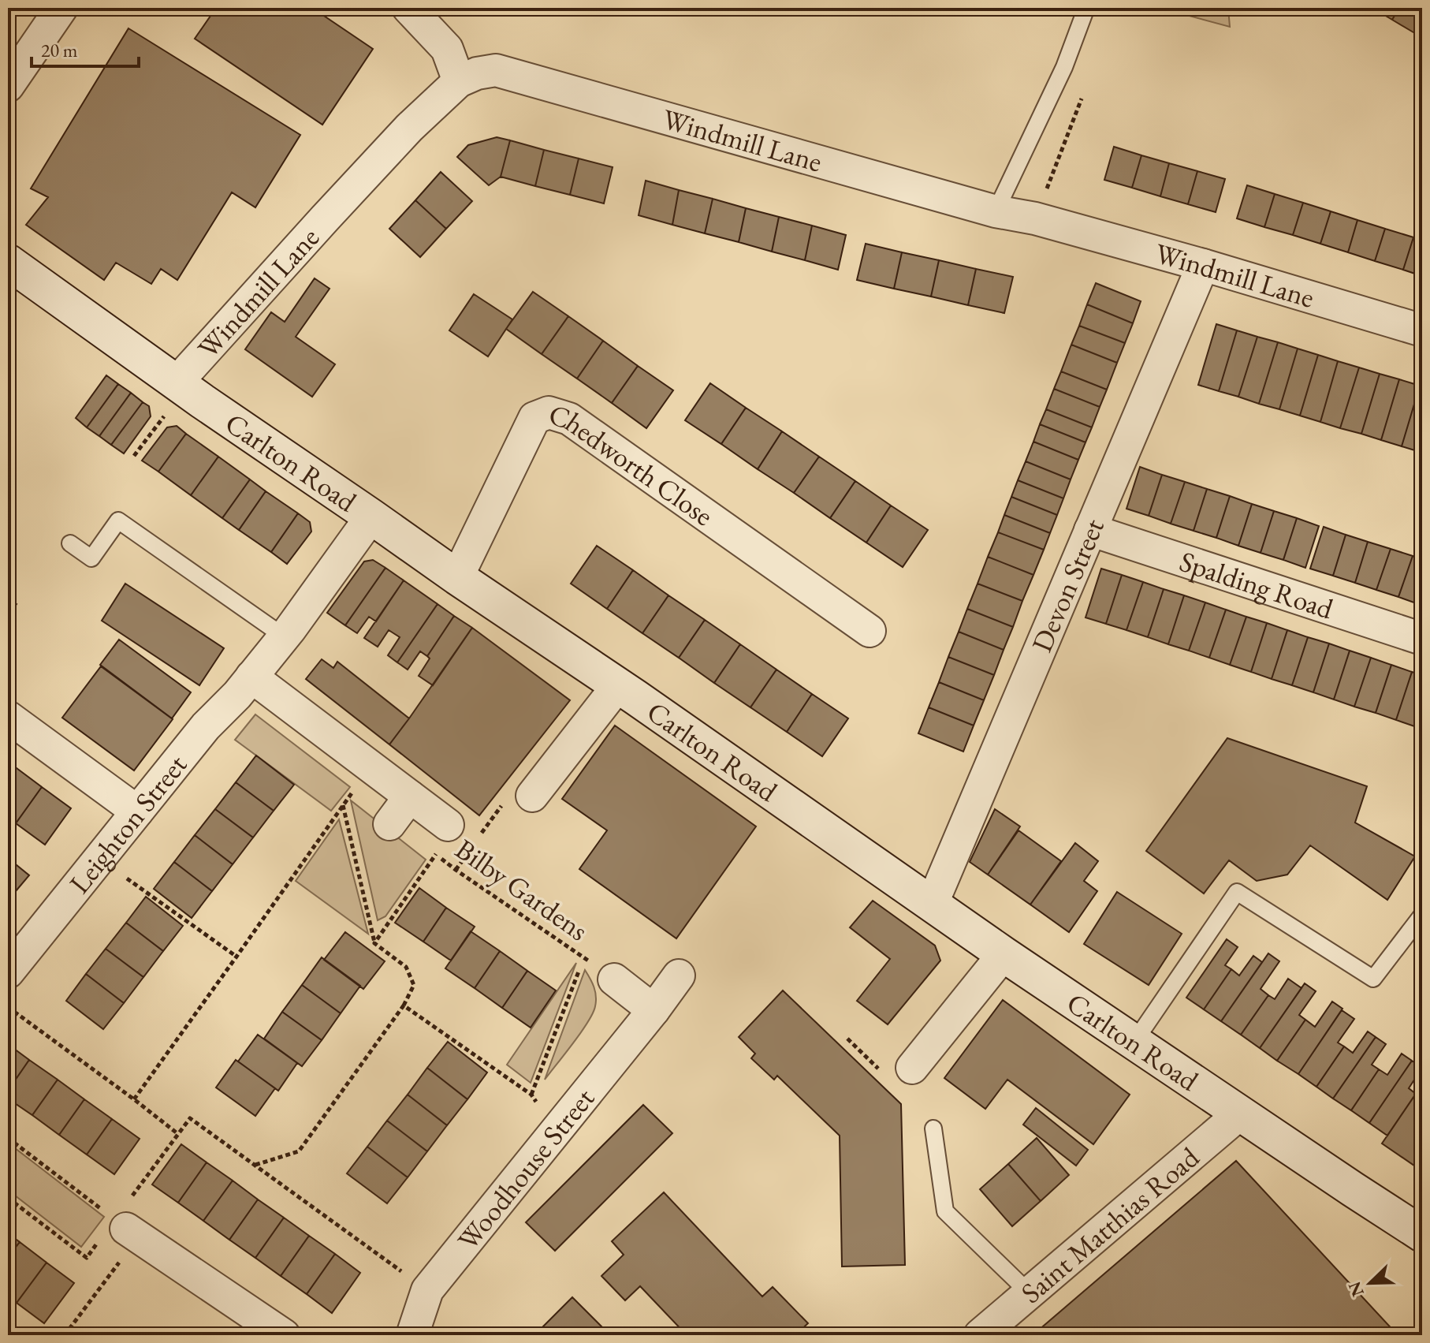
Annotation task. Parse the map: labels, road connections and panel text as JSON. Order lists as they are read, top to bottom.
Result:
{
  "streets": {
    "main road": ["Carlton Road"],
    "street": [
      "Windmill Lane",
      "Chedworth Close",
      "Devon Street",
      "Spalding Road",
      "Leighton Street",
      "Woodhouse Street",
      "Saint Matthias Road"
    ],
    "path": ["Bilby Gardens"]
  },
  "crossings": [
    ["Windmill Lane", "Carlton Road"],
    ["Windmill Lane", "Devon Street"],
    ["Carlton Road", "Chedworth Close"],
    ["Carlton Road", "Devon Street"],
    ["Carlton Road", "Leighton Street"],
    ["Carlton Road", "Saint Matthias Road"],
    ["Devon Street", "Spalding Road"]
  ],
  "scale_bar": "20 m",
  "north": "bottom left"
}
